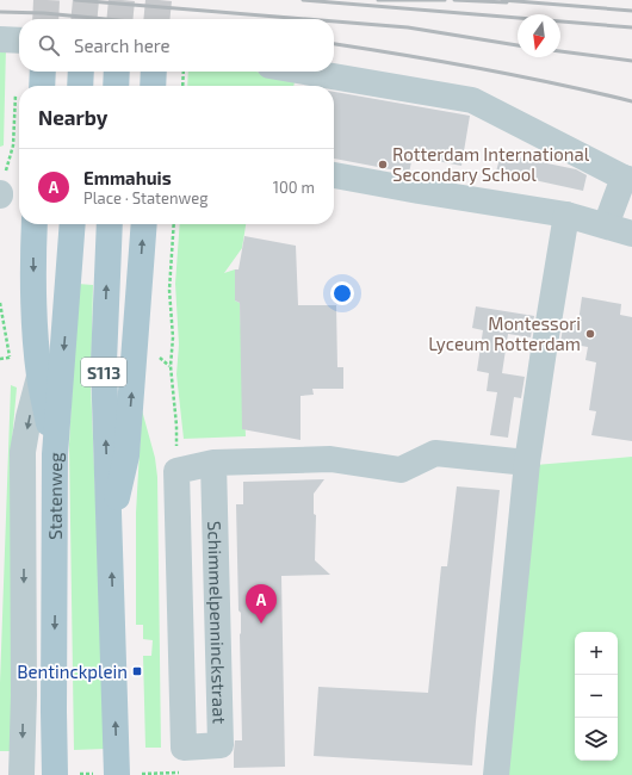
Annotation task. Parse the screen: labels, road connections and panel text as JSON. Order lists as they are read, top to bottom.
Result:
{
  "streets": {
    "main road": ["S113", "Statenweg"],
    "street": ["Schimmelpenninckstraat"]
  },
  "crossings": [
    ["S113", "Statenweg"]
  ],
  "one_way": ["Statenweg"],
  "places": {
    "other": ["Rotterdam International Secondary School", "Montessori Lyceum Rotterdam"],
    "transit": ["Bentinckplein"]
  },
  "north": "bottom",
  "page": {
    "search": "Search here",
    "heading": "Nearby",
    "list": [
      {
        "mark": "A",
        "name": "Emmahuis",
        "note": "Place · Statenweg",
        "value": "100 m"
      }
    ],
    "pins": "A",
    "map_buttons": ["+", "−"]
  }
}
